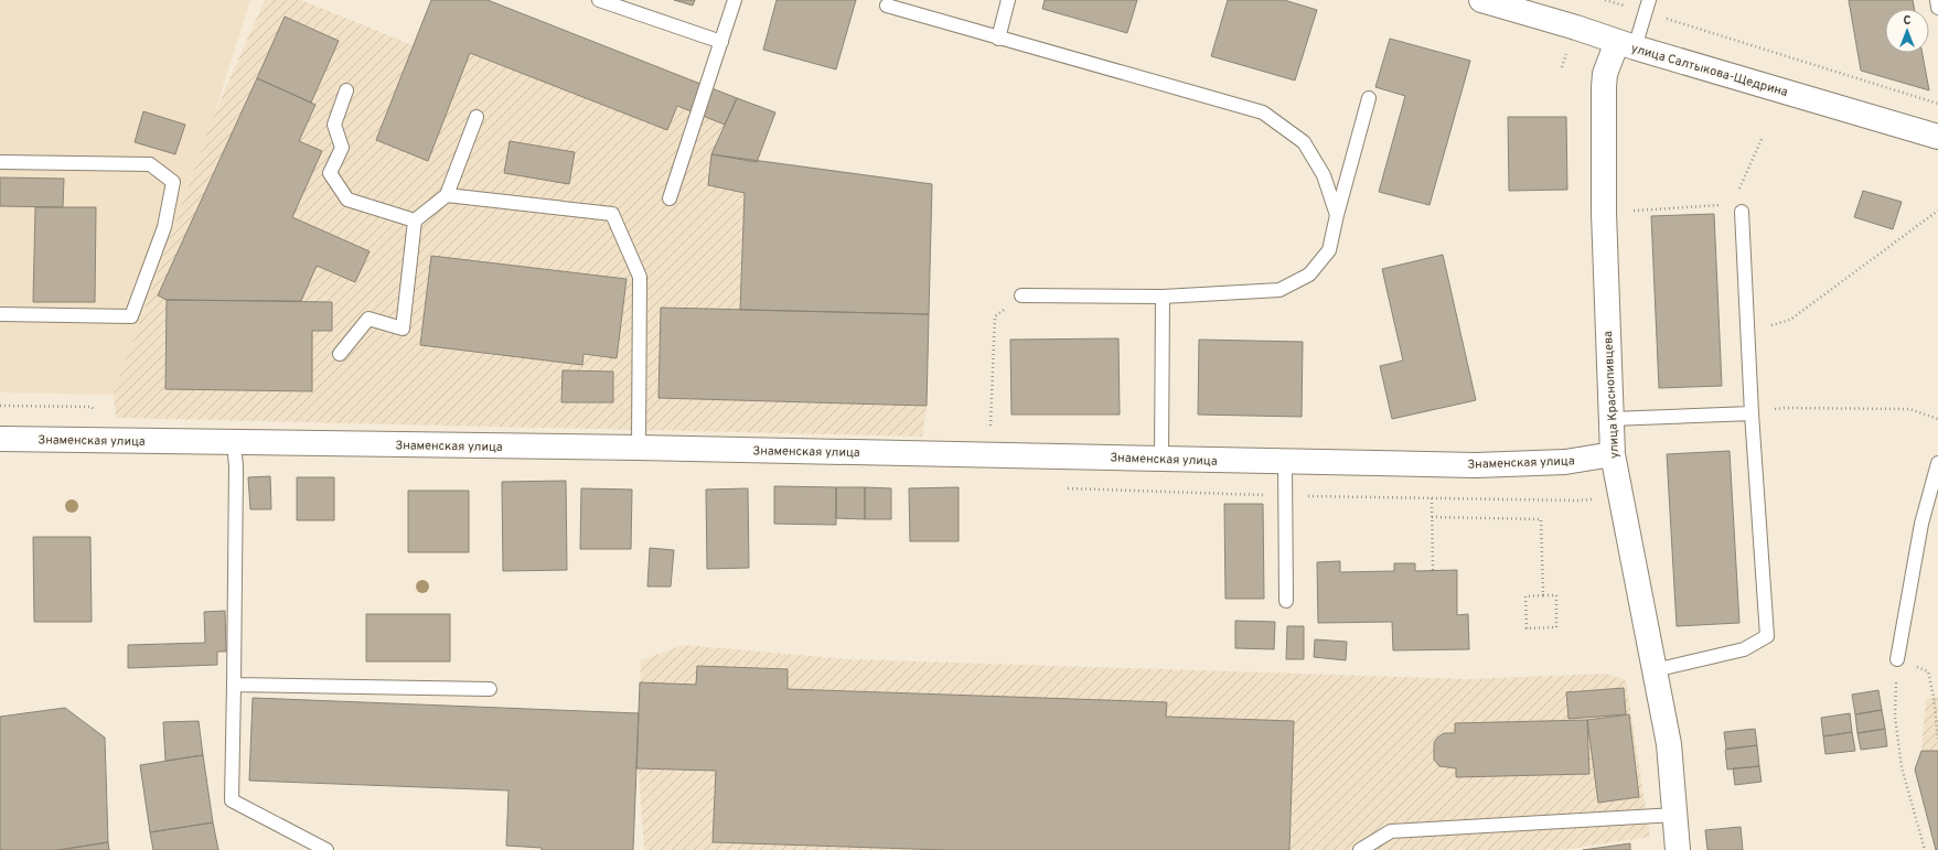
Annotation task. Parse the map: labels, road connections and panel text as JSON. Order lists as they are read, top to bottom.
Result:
{
  "streets": {
    "street": ["улица Салтыкова-Щедрина", "улица Краснопивцева", "Знаменская улица"]
  },
  "crossings": [
    ["улица Салтыкова-Щедрина", "улица Краснопивцева"],
    ["улица Краснопивцева", "Знаменская улица"]
  ],
  "north": "top"
}
